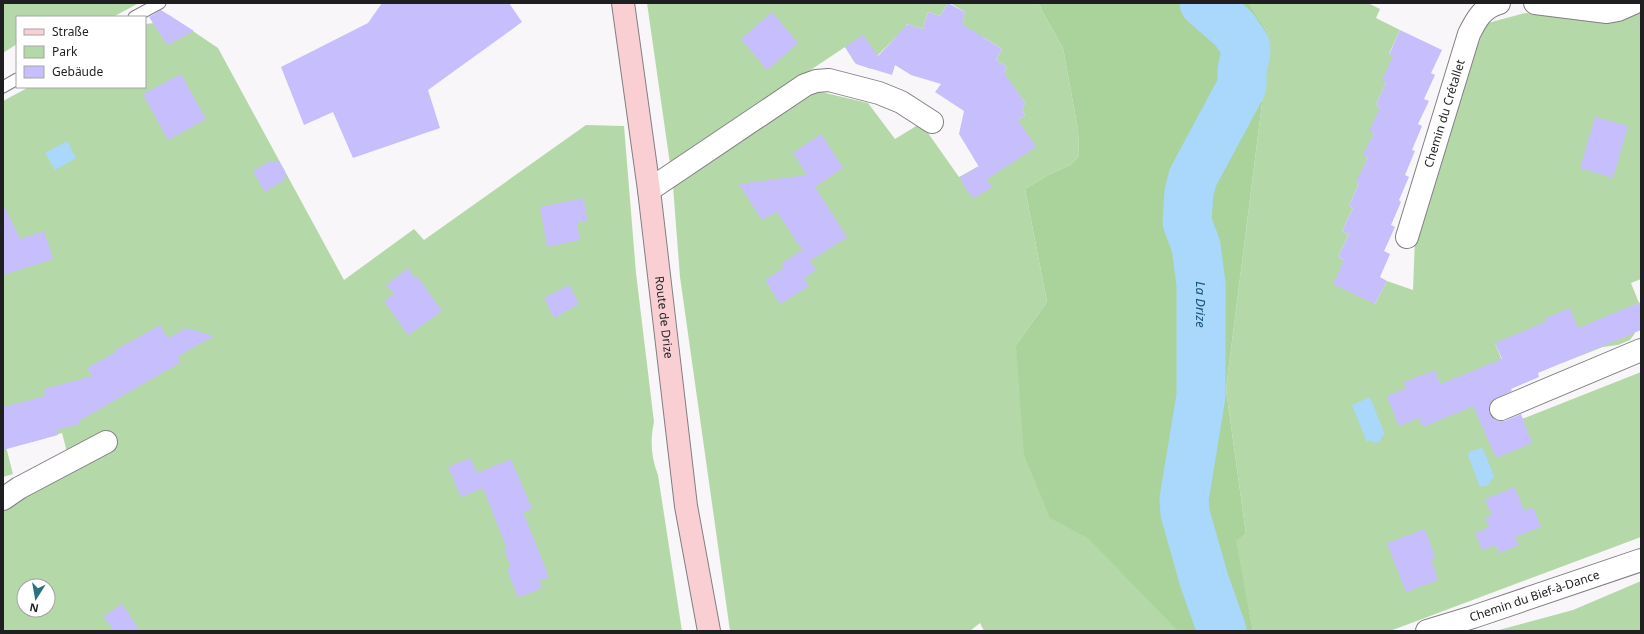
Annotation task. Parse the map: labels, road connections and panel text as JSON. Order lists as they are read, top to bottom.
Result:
{
  "streets": {
    "main road": ["Route de Drize"],
    "street": ["Chemin du Crétallet", "Chemin du Bief-à-Dance"]
  },
  "water": ["La Drize"],
  "legend": ["Straße", "Park", "Gebäude"],
  "north": "bottom"
}
